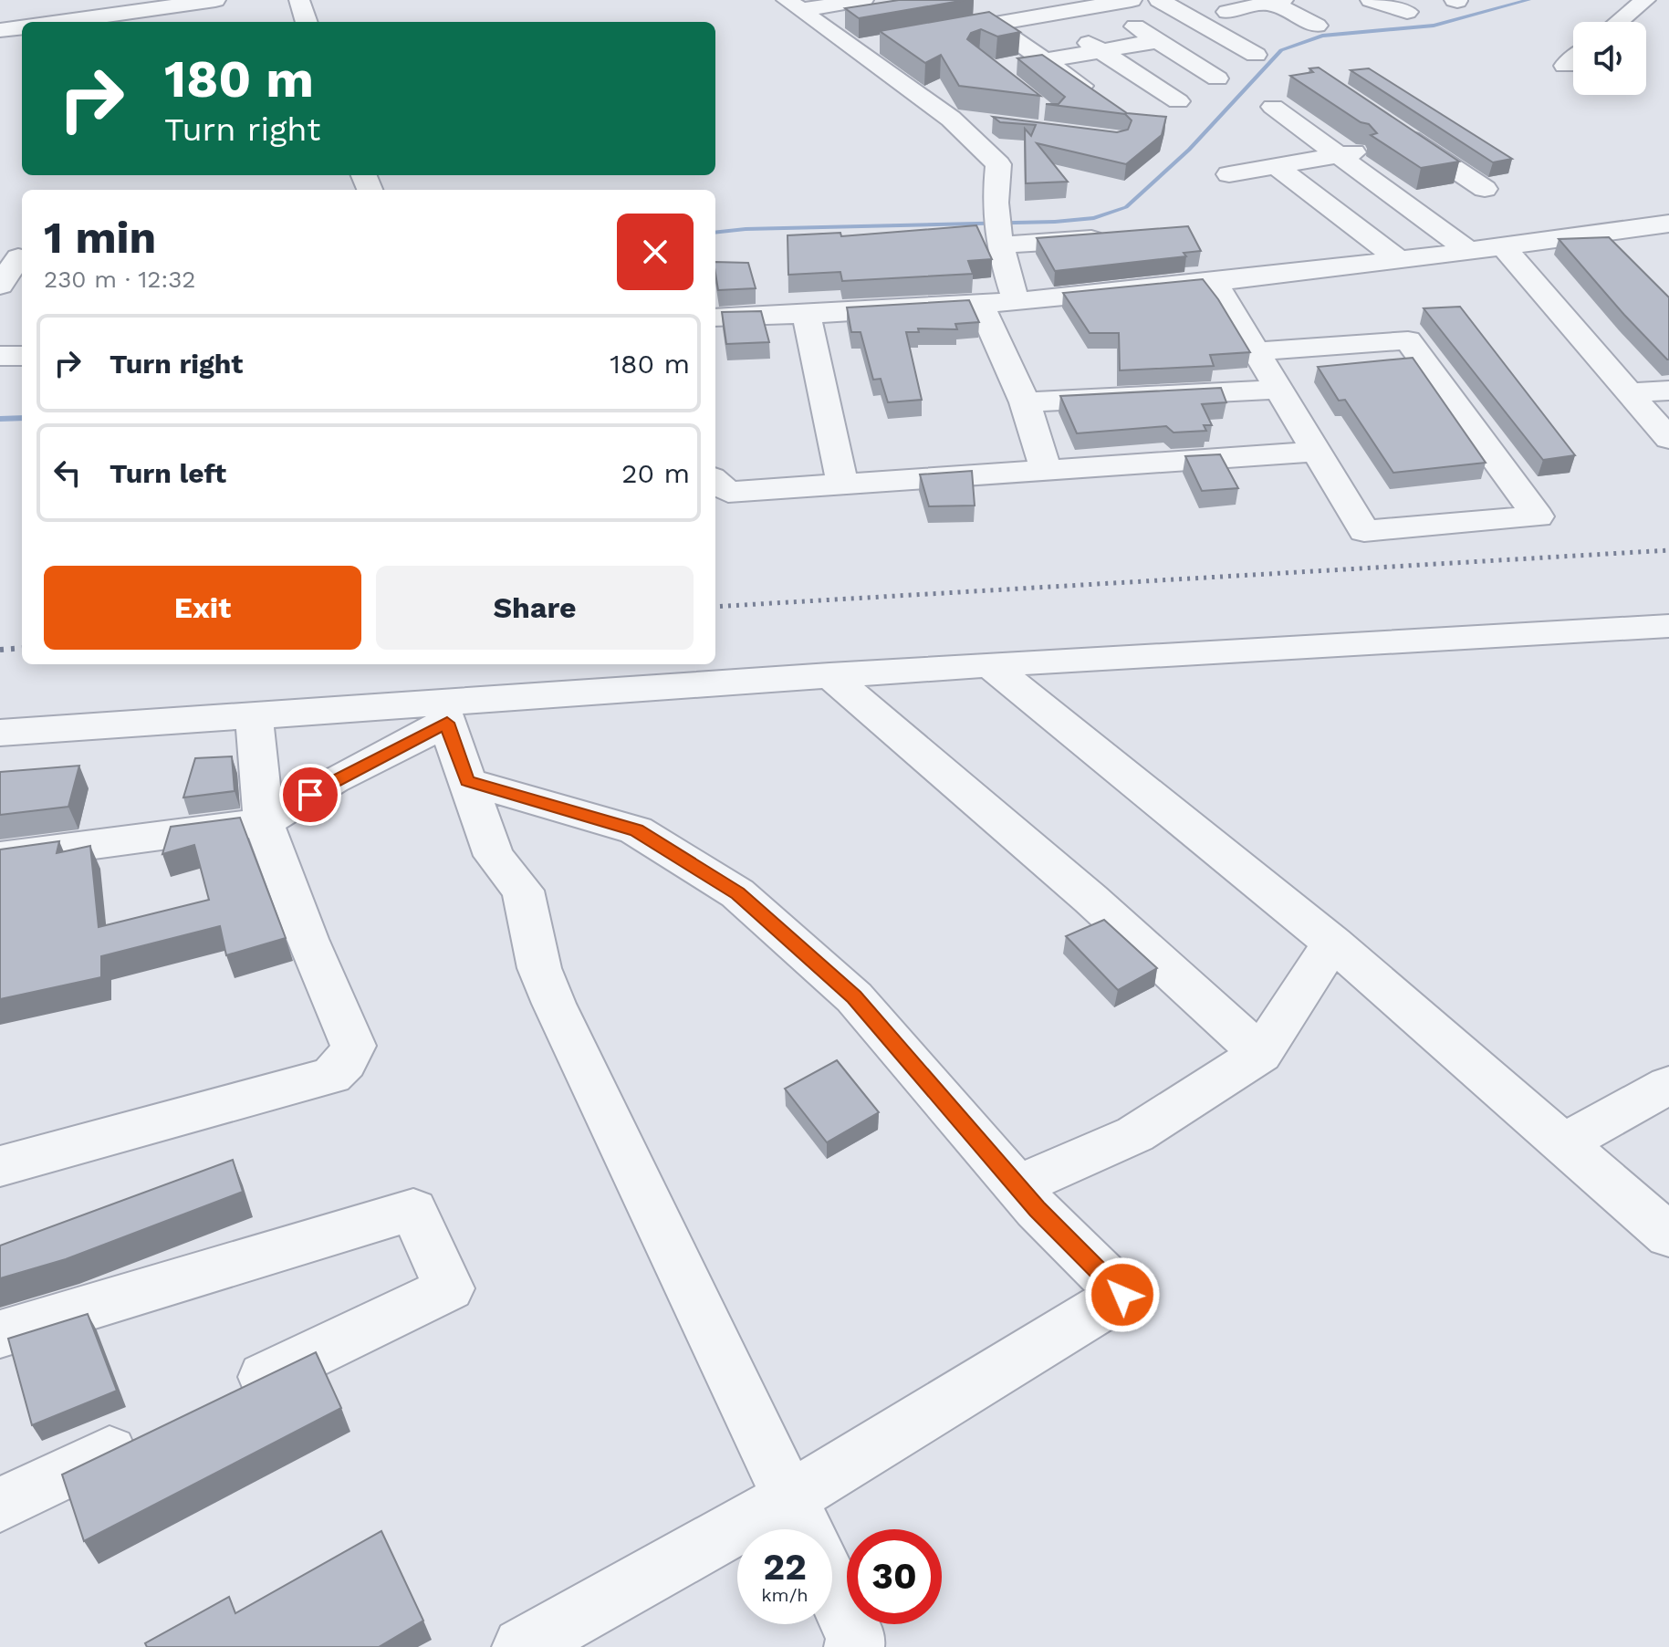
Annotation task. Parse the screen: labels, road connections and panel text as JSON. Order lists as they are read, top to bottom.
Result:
{
  "page": {
    "turn": ["180 m", "Turn right"],
    "heading": ["1 min", "230 m · 12:32"],
    "list": [
      {
        "name": "Turn right",
        "value": "180 m"
      },
      {
        "name": "Turn left",
        "value": "20 m"
      }
    ],
    "buttons": ["Exit", "Share"],
    "speed": "22 km/h",
    "limit": "30"
  }
}
